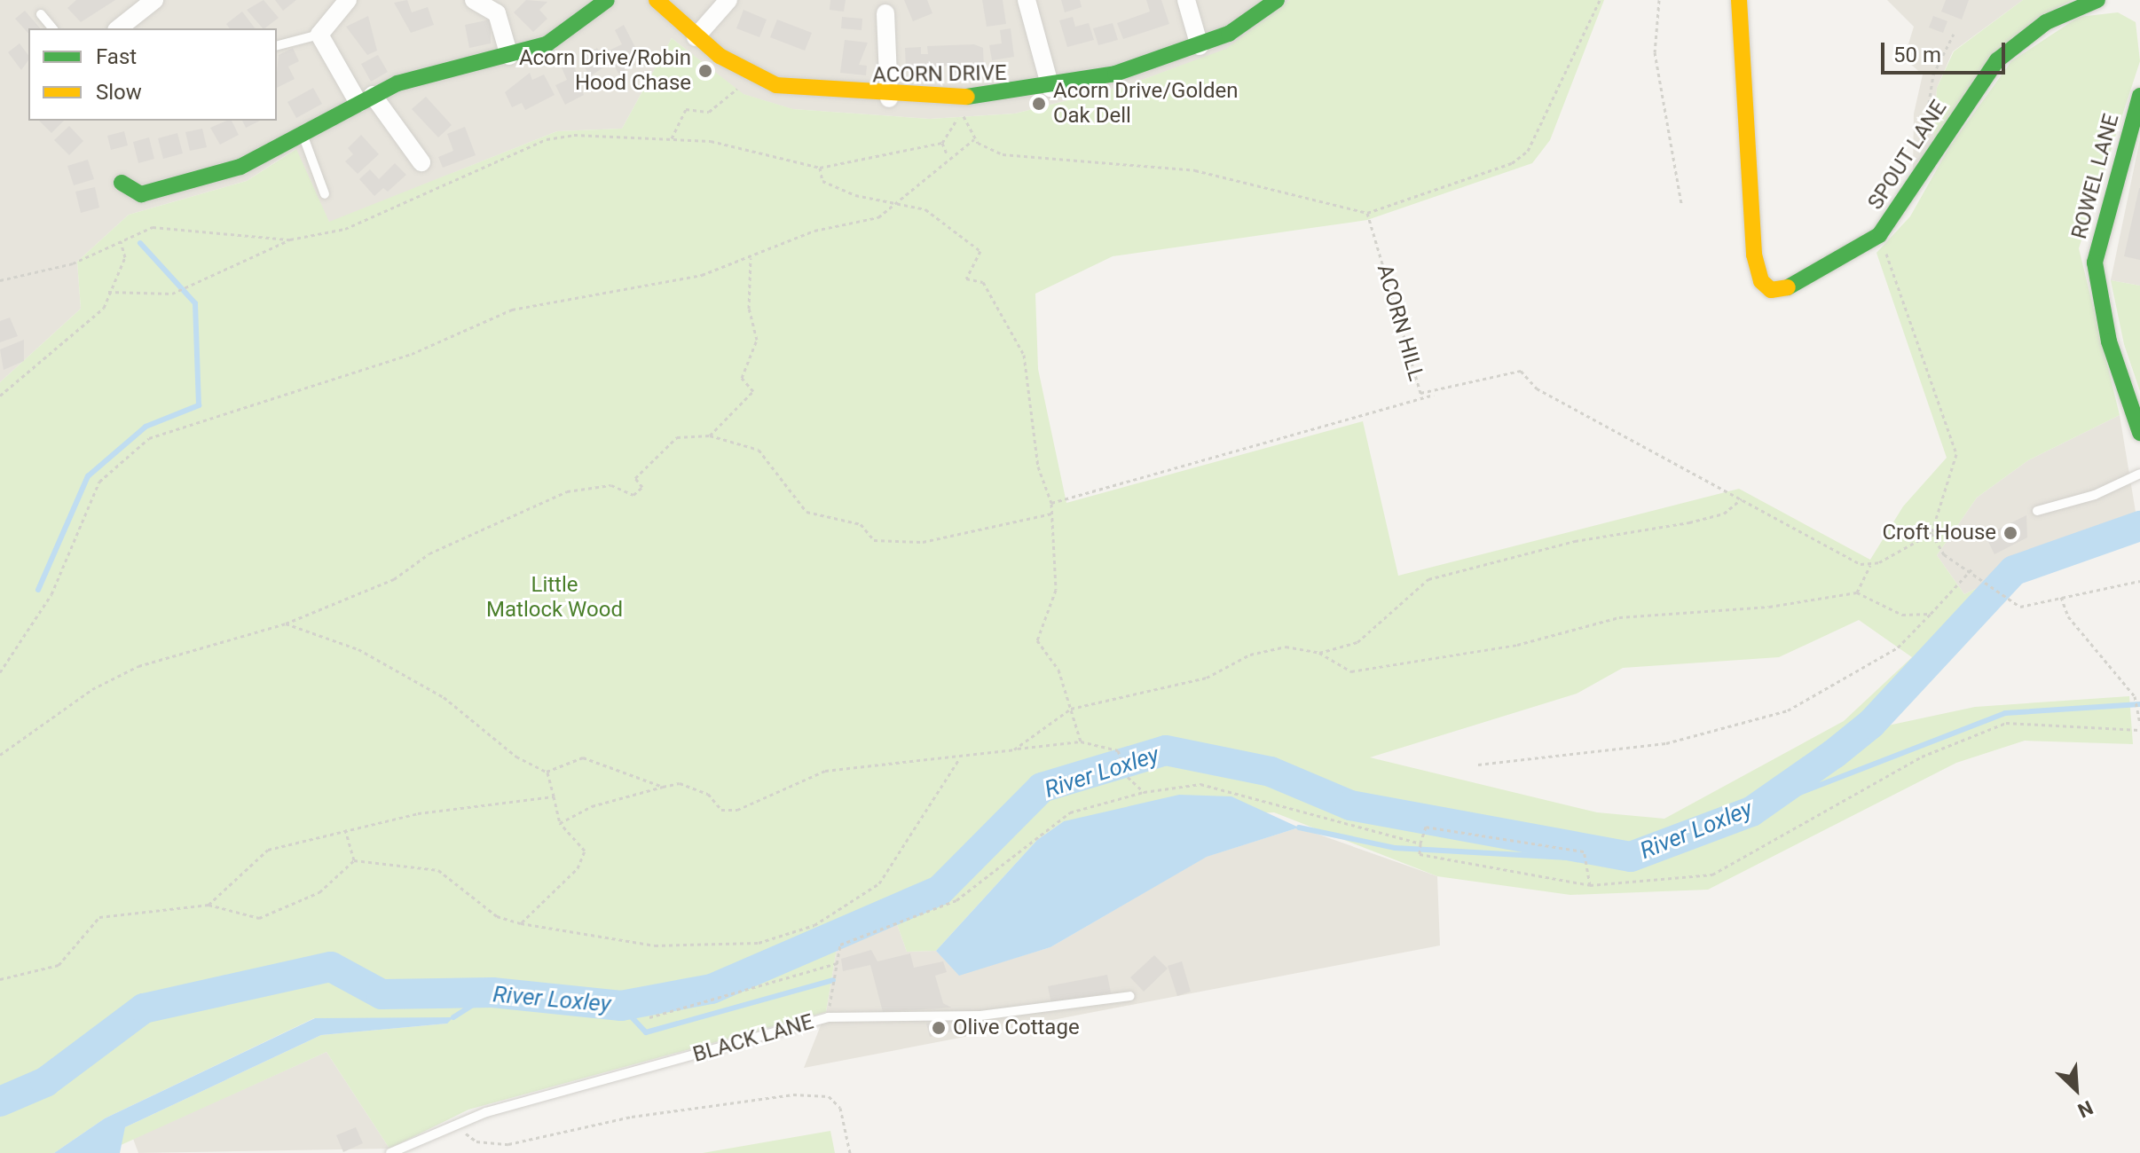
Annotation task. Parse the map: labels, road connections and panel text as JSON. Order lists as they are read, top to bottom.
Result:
{
  "streets": {
    "street": ["ACORN DRIVE", "SPOUT LANE", "ROWEL LANE"],
    "lane": ["BLACK LANE"],
    "path": ["ACORN HILL"]
  },
  "water": ["River Loxley"],
  "parks": ["Little Matlock Wood"],
  "places": [
    "Acorn Drive/Robin Hood Chase",
    "Acorn Drive/Golden Oak Dell",
    "Croft House",
    "Olive Cottage"
  ],
  "legend": ["Fast", "Slow"],
  "scale_bar": "50 m",
  "north": "bottom right"
}
